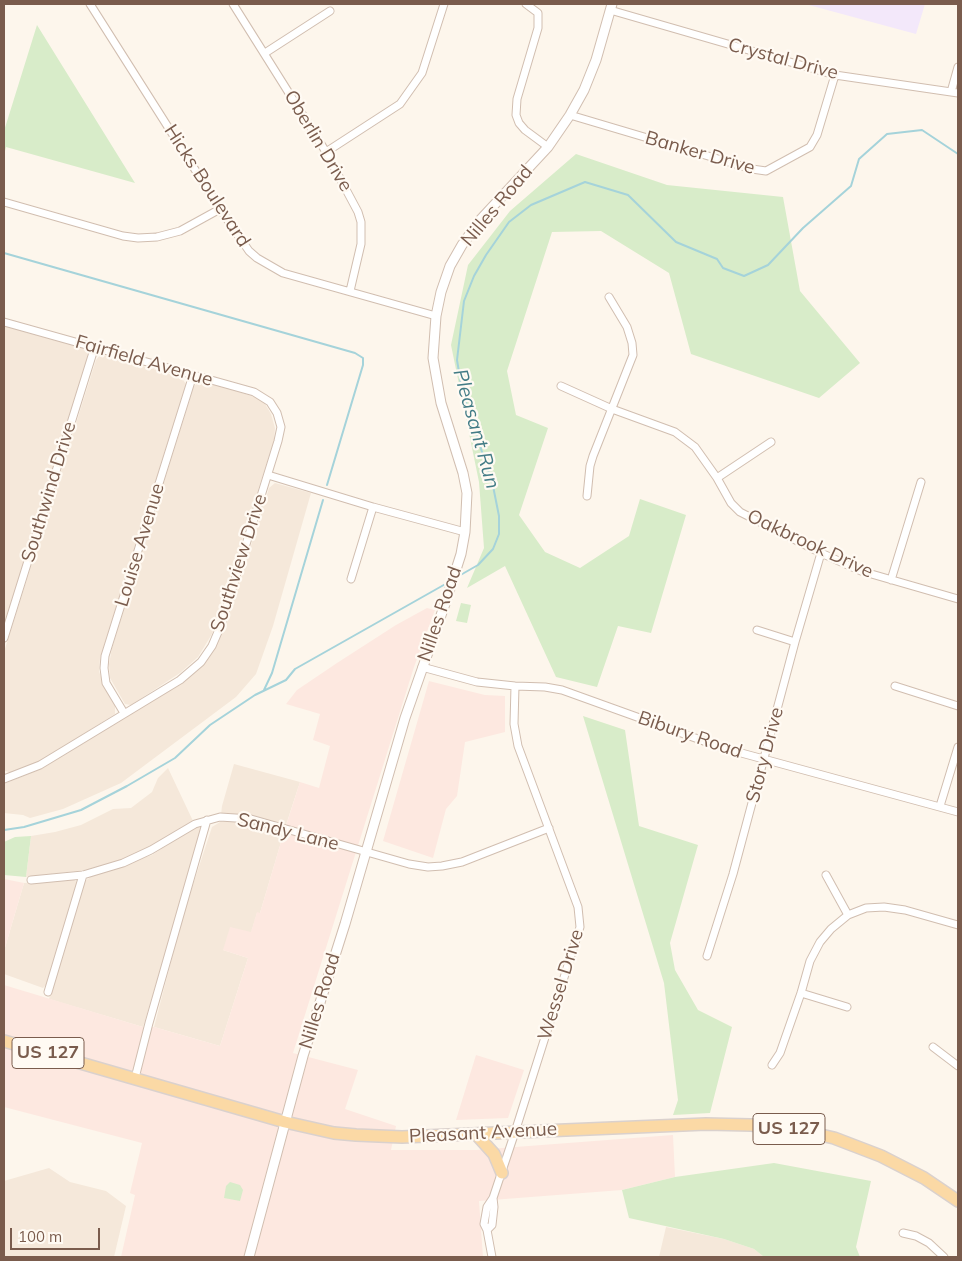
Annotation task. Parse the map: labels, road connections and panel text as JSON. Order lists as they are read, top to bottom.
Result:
{
  "streets": {
    "main road": ["US 127", "Pleasant Avenue"],
    "street": [
      "Crystal Drive",
      "Oberlin Drive",
      "Banker Drive",
      "Hicks Boulevard",
      "Nilles Road",
      "Fairfield Avenue",
      "Southwind Drive",
      "Oakbrook Drive",
      "Louise Avenue",
      "Southview Drive",
      "Bibury Road",
      "Story Drive",
      "Sandy Lane",
      "Wessel Drive"
    ]
  },
  "crossings": [
    ["Crystal Drive", "Banker Drive"],
    ["Crystal Drive", "Nilles Road"],
    ["Oberlin Drive", "Hicks Boulevard"],
    ["Banker Drive", "Nilles Road"],
    ["Hicks Boulevard", "Nilles Road"],
    ["Nilles Road", "Bibury Road"],
    ["Nilles Road", "Sandy Lane"],
    ["Nilles Road", "Pleasant Avenue"],
    ["Fairfield Avenue", "Southwind Drive"],
    ["Fairfield Avenue", "Louise Avenue"],
    ["Fairfield Avenue", "Southview Drive"],
    ["Oakbrook Drive", "Story Drive"],
    ["Louise Avenue", "Southview Drive"],
    ["Bibury Road", "Story Drive"],
    ["Bibury Road", "Wessel Drive"],
    ["Sandy Lane", "Wessel Drive"],
    ["Wessel Drive", "Pleasant Avenue"]
  ],
  "water": ["Pleasant Run"],
  "scale_bar": "100 m"
}
